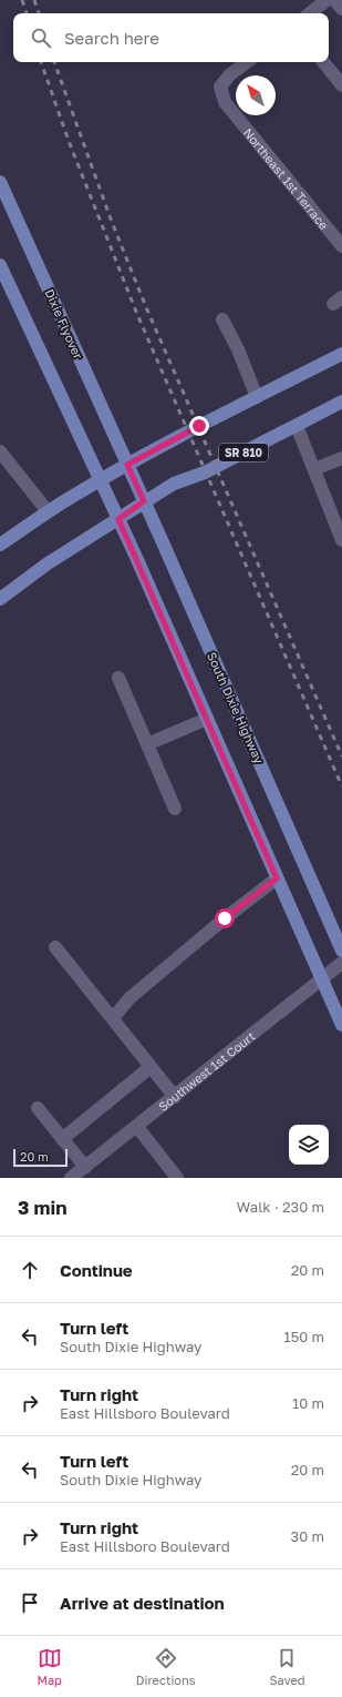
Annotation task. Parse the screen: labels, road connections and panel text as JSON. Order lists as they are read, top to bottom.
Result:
{
  "streets": {
    "main road": ["Dixie Flyover", "SR 810", "South Dixie Highway"],
    "street": ["Northeast 1st Terrace", "Southwest 1st Court"]
  },
  "crossings": [
    ["Dixie Flyover", "South Dixie Highway"],
    ["SR 810", "South Dixie Highway"]
  ],
  "scale_bar": "20 m",
  "north": "top left",
  "page": {
    "search": "Search here",
    "scale": "20 m",
    "heading": ["3 min", "Walk · 230 m"],
    "list": [
      ["Continue", "20 m"],
      ["Turn left", "South Dixie Highway", "150 m"],
      ["Turn right", "East Hillsboro Boulevard", "10 m"],
      ["Turn left", "South Dixie Highway", "20 m"],
      ["Turn right", "East Hillsboro Boulevard", "30 m"],
      "Arrive at destination"
    ],
    "nav": ["Map", "Directions", "Saved"]
  }
}
